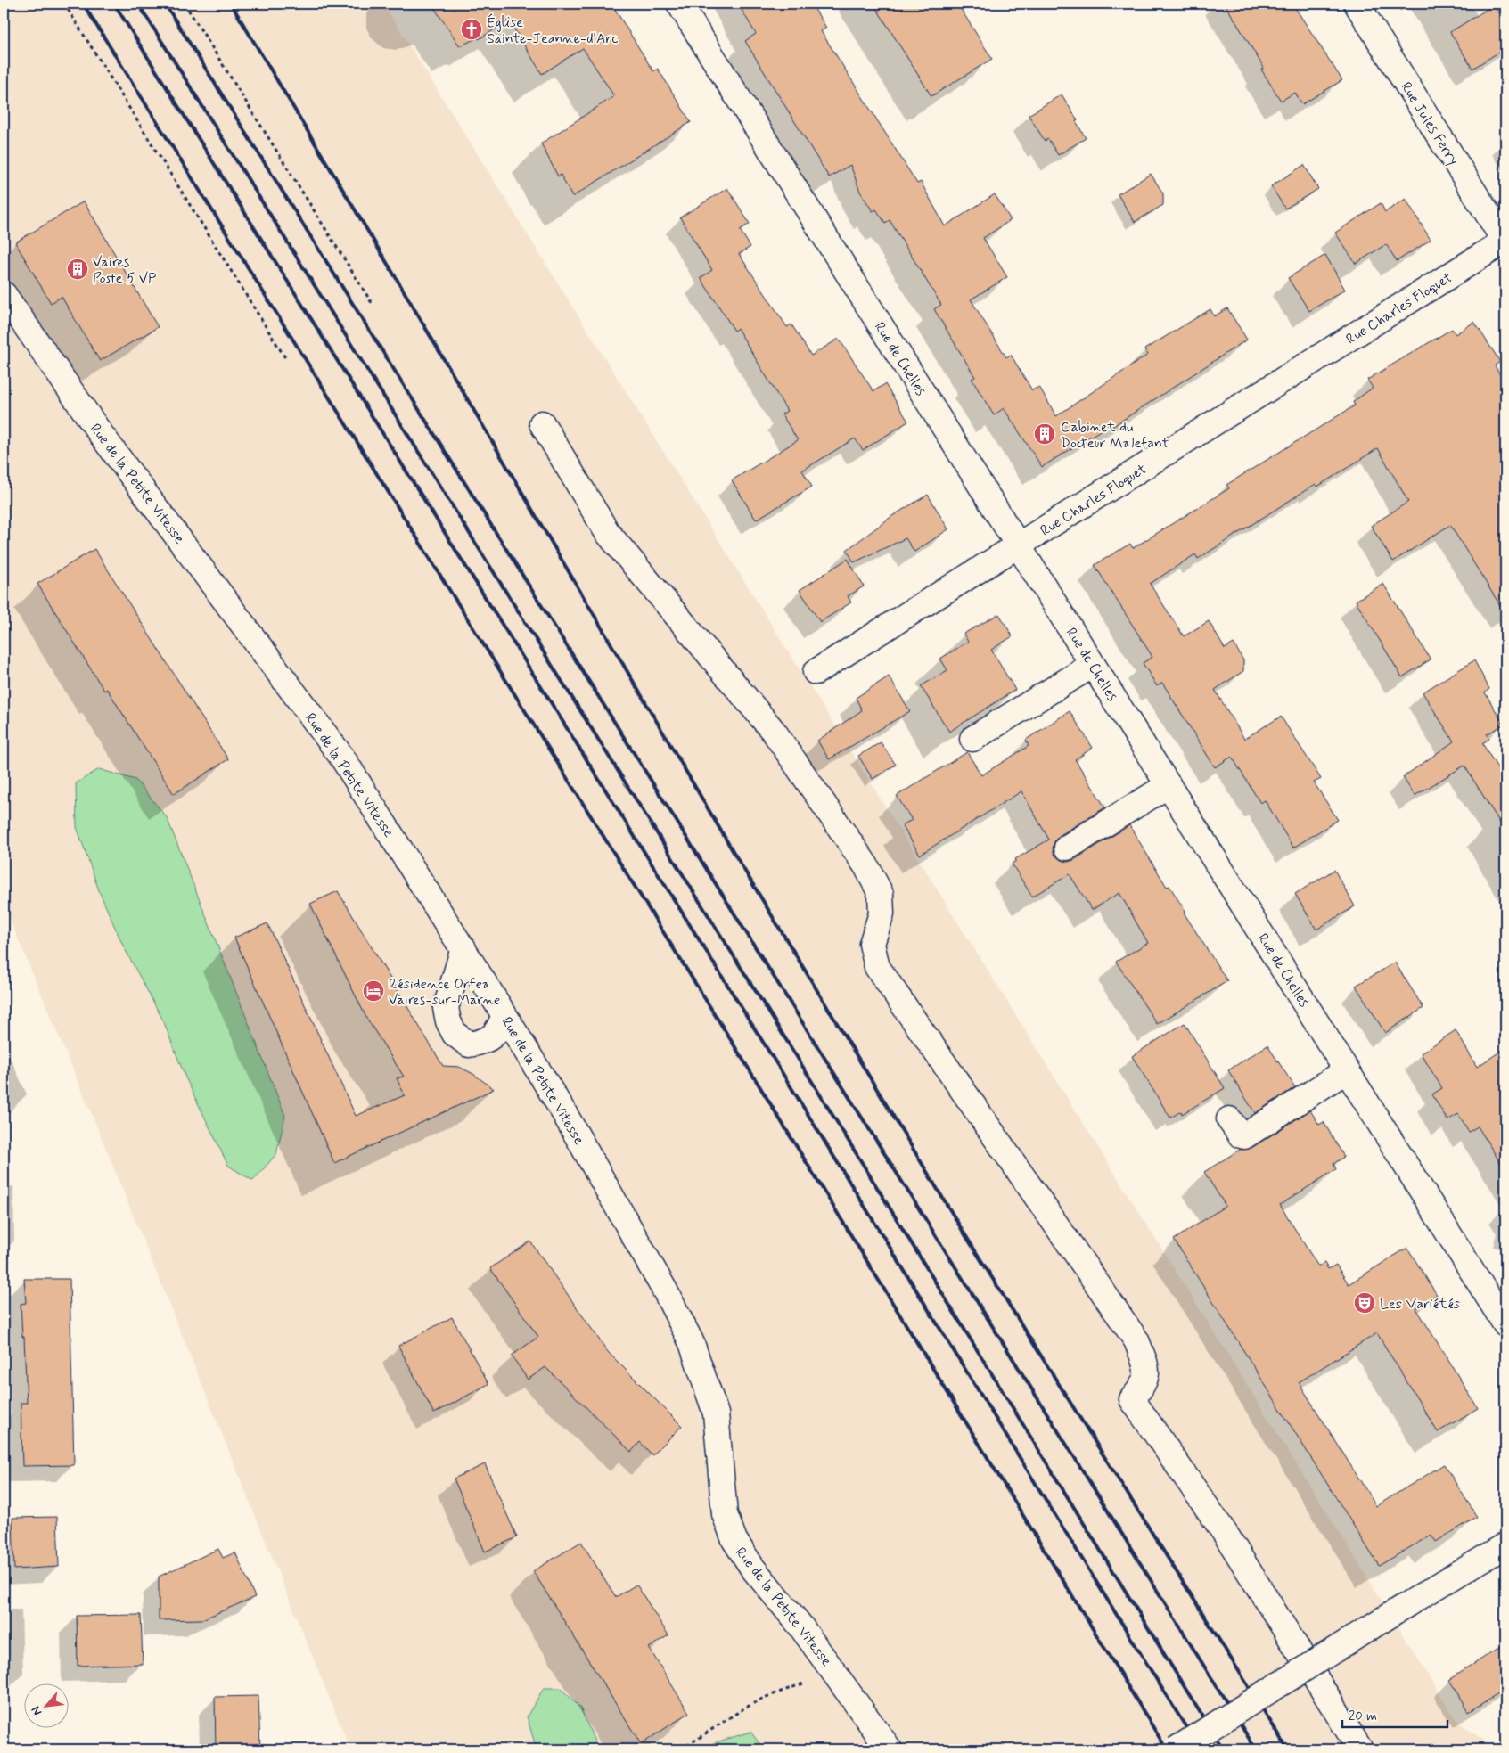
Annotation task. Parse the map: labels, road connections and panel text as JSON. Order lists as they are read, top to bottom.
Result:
{
  "streets": {
    "street": [
      "Rue Jules Ferry",
      "Rue Charles Floquet",
      "Rue de Chelles",
      "Rue de la Petite Vitesse"
    ]
  },
  "crossings": [
    ["Rue Jules Ferry", "Rue Charles Floquet"],
    ["Rue Charles Floquet", "Rue de Chelles"]
  ],
  "places": {
    "church": ["Église Sainte-Jeanne-d'Arc"],
    "building": ["Vaires Poste 5 VP", "Cabinet du Docteur Malefant"],
    "hotel": ["Résidence Orfea Vaires-sur-Marne"],
    "theatre": ["Les Variétés"]
  },
  "scale_bar": "20 m",
  "north": "bottom left"
}
